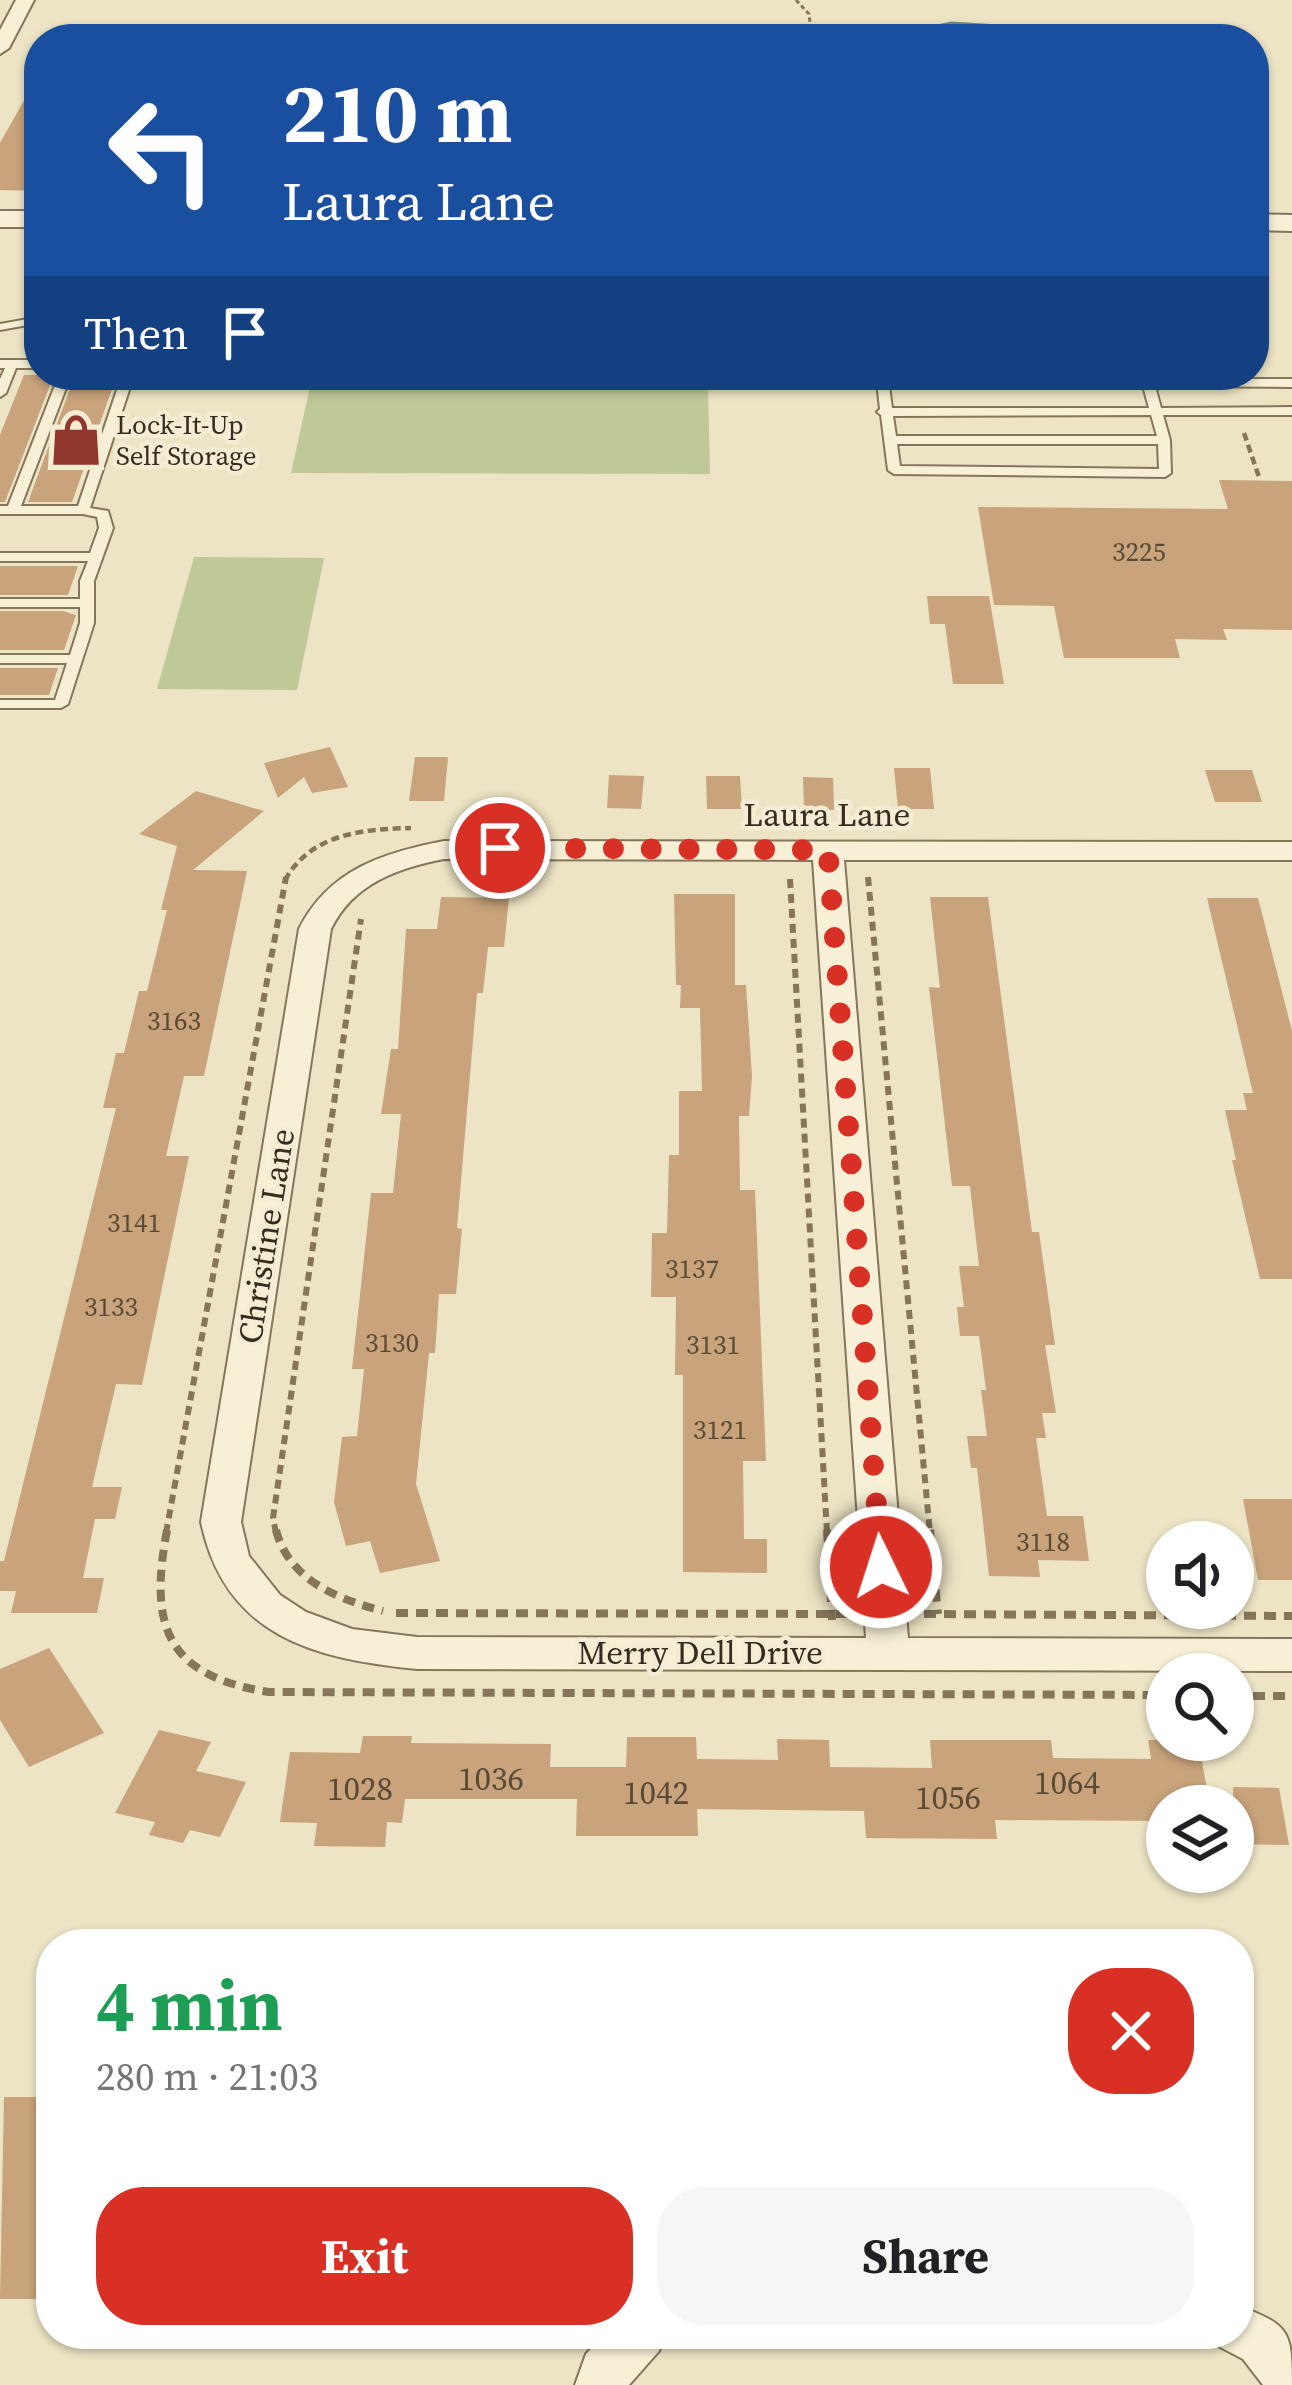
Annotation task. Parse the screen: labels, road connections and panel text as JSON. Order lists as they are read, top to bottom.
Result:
{
  "streets": {
    "street": ["Laura Lane", "Christine Lane", "Merry Dell Drive"]
  },
  "crossings": [
    ["Laura Lane", "Christine Lane"],
    ["Christine Lane", "Merry Dell Drive"]
  ],
  "places": {
    "shop": ["Lock-It-Up Self Storage"]
  },
  "house_numbers": [
    "3225",
    "3163",
    "3141",
    "3137",
    "3133",
    "3130",
    "3131",
    "3121",
    "3118",
    "1036",
    "1064",
    "1028",
    "1042",
    "1056"
  ],
  "page": {
    "turn": ["210 m", "Laura Lane"],
    "then": "Then",
    "heading": ["4 min", "280 m · 21:03"],
    "buttons": ["Exit", "Share"]
  }
}
